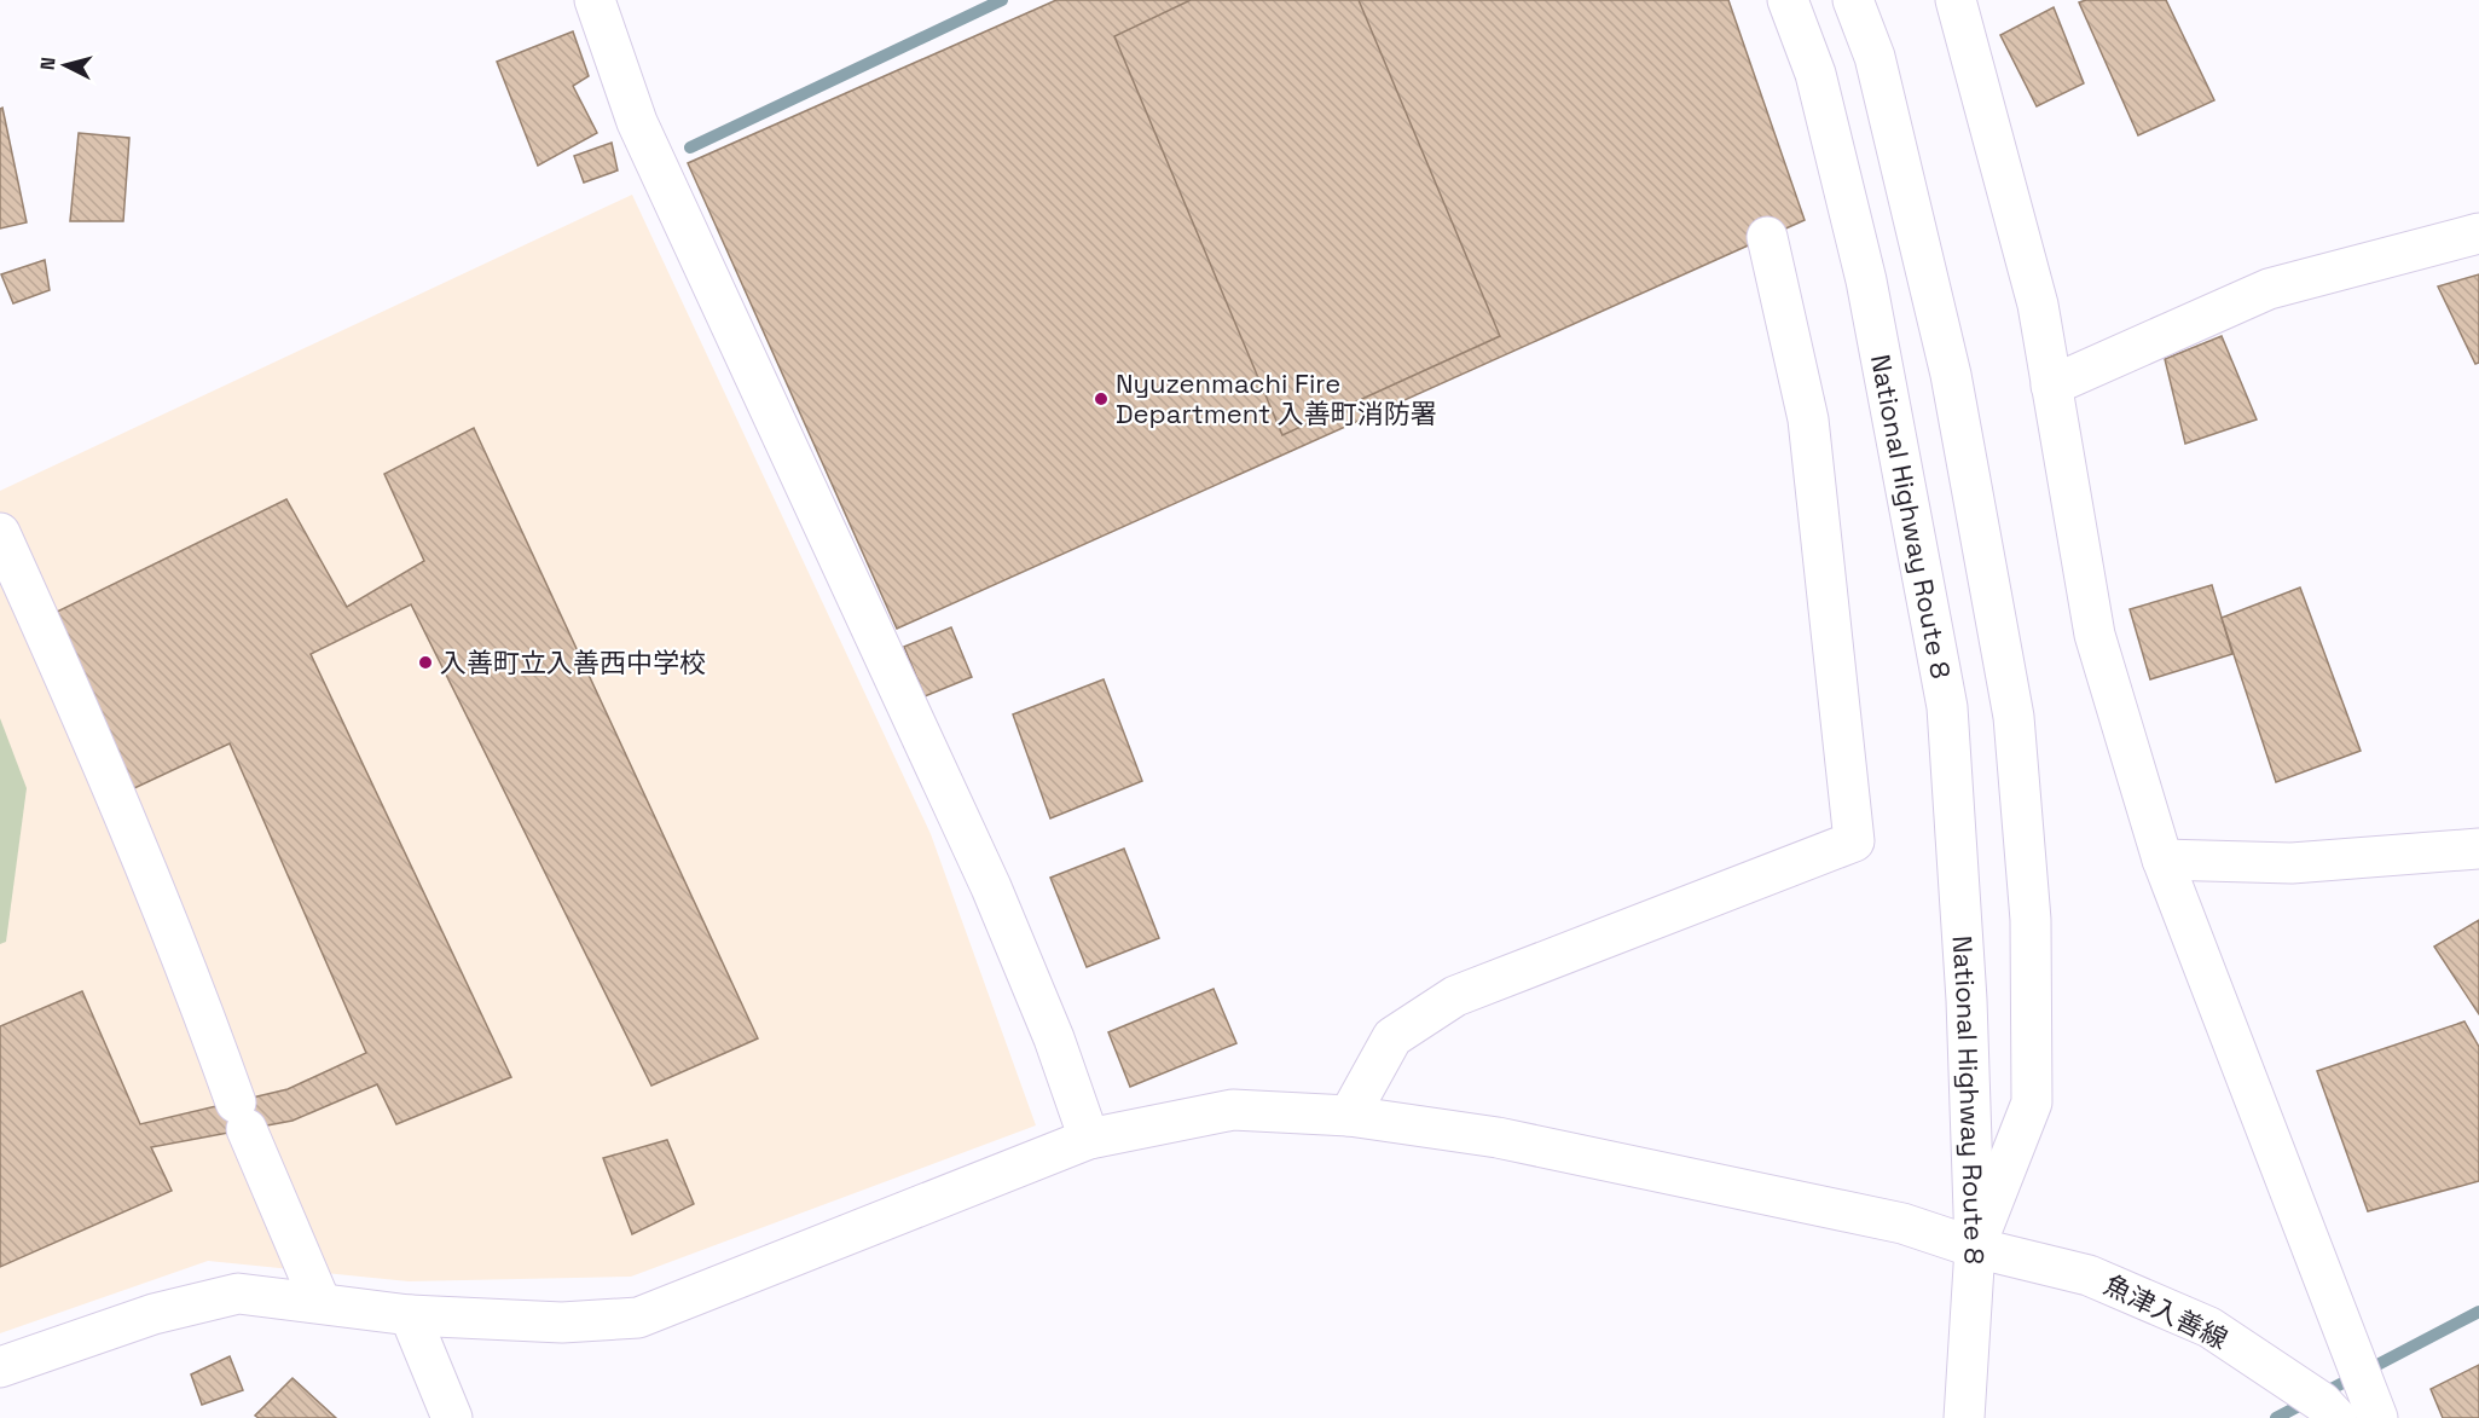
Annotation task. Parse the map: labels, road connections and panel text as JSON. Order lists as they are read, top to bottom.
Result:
{
  "streets": {
    "main road": ["National Highway Route 8", "魚津入善線"]
  },
  "crossings": [
    ["National Highway Route 8", "魚津入善線"]
  ],
  "places": ["Nyuzenmachi Fire Department 入善町消防署", "入善町立入善西中学校"],
  "north": "left"
}
